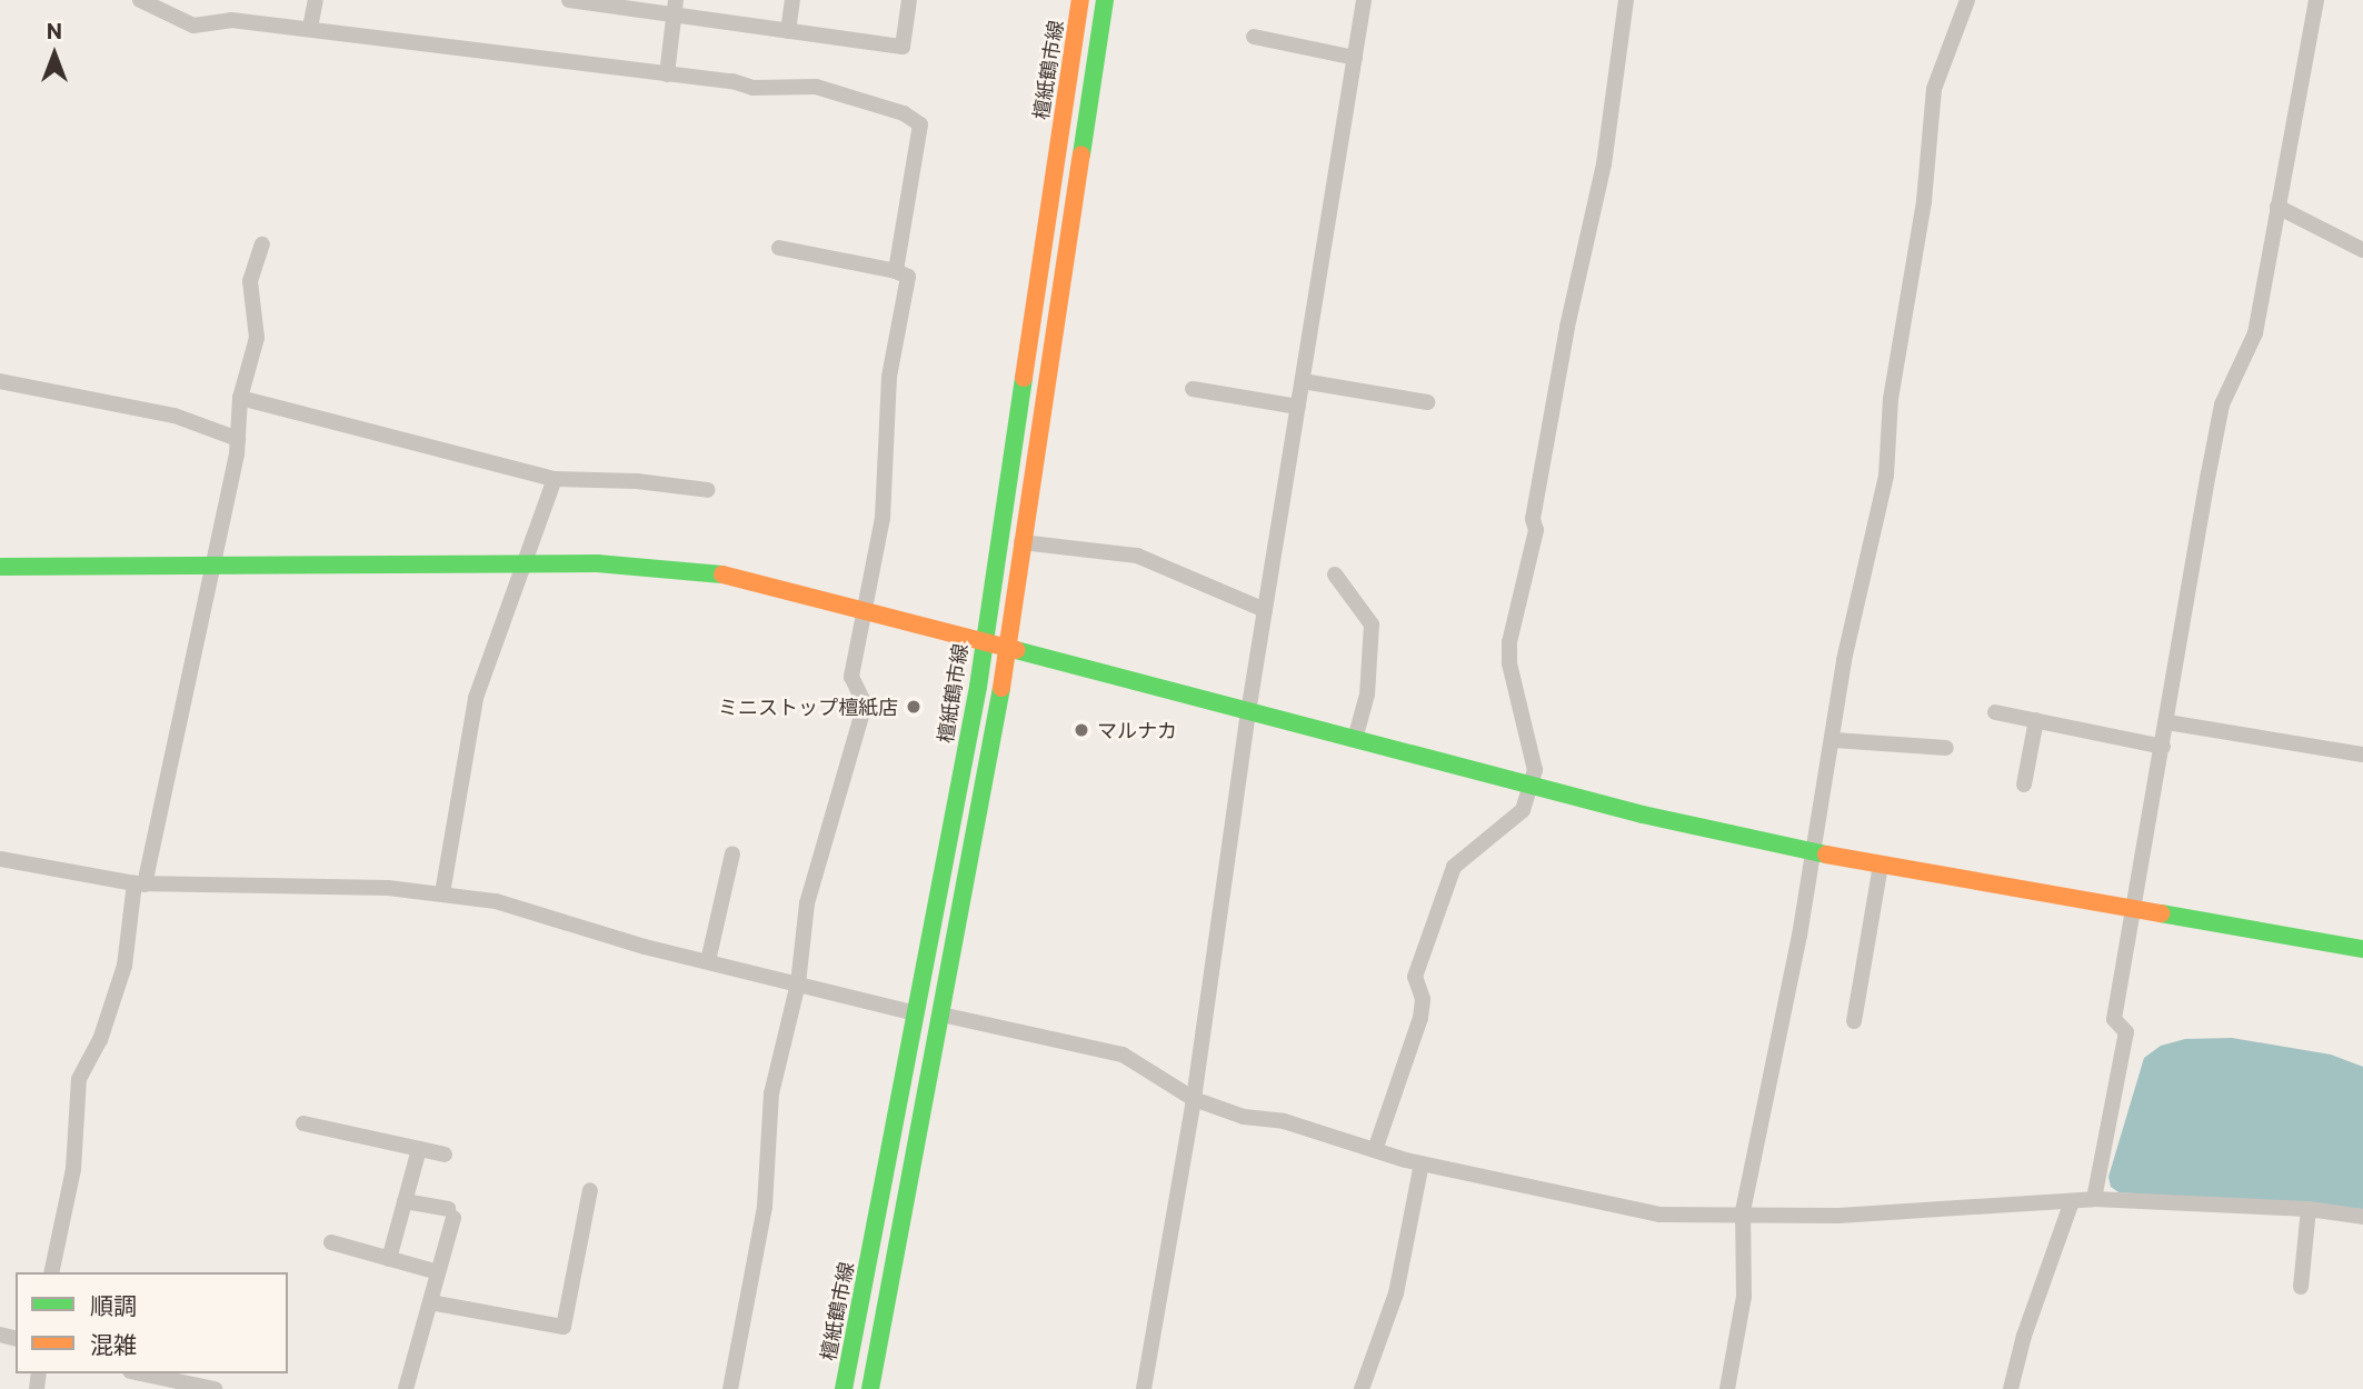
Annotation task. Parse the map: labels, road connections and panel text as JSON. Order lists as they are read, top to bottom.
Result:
{
  "streets": {
    "main road": ["檀紙鶴市線"]
  },
  "places": ["ミニストップ檀紙店", "マルナカ"],
  "legend": ["順調", "混雑"],
  "north": "top"
}
